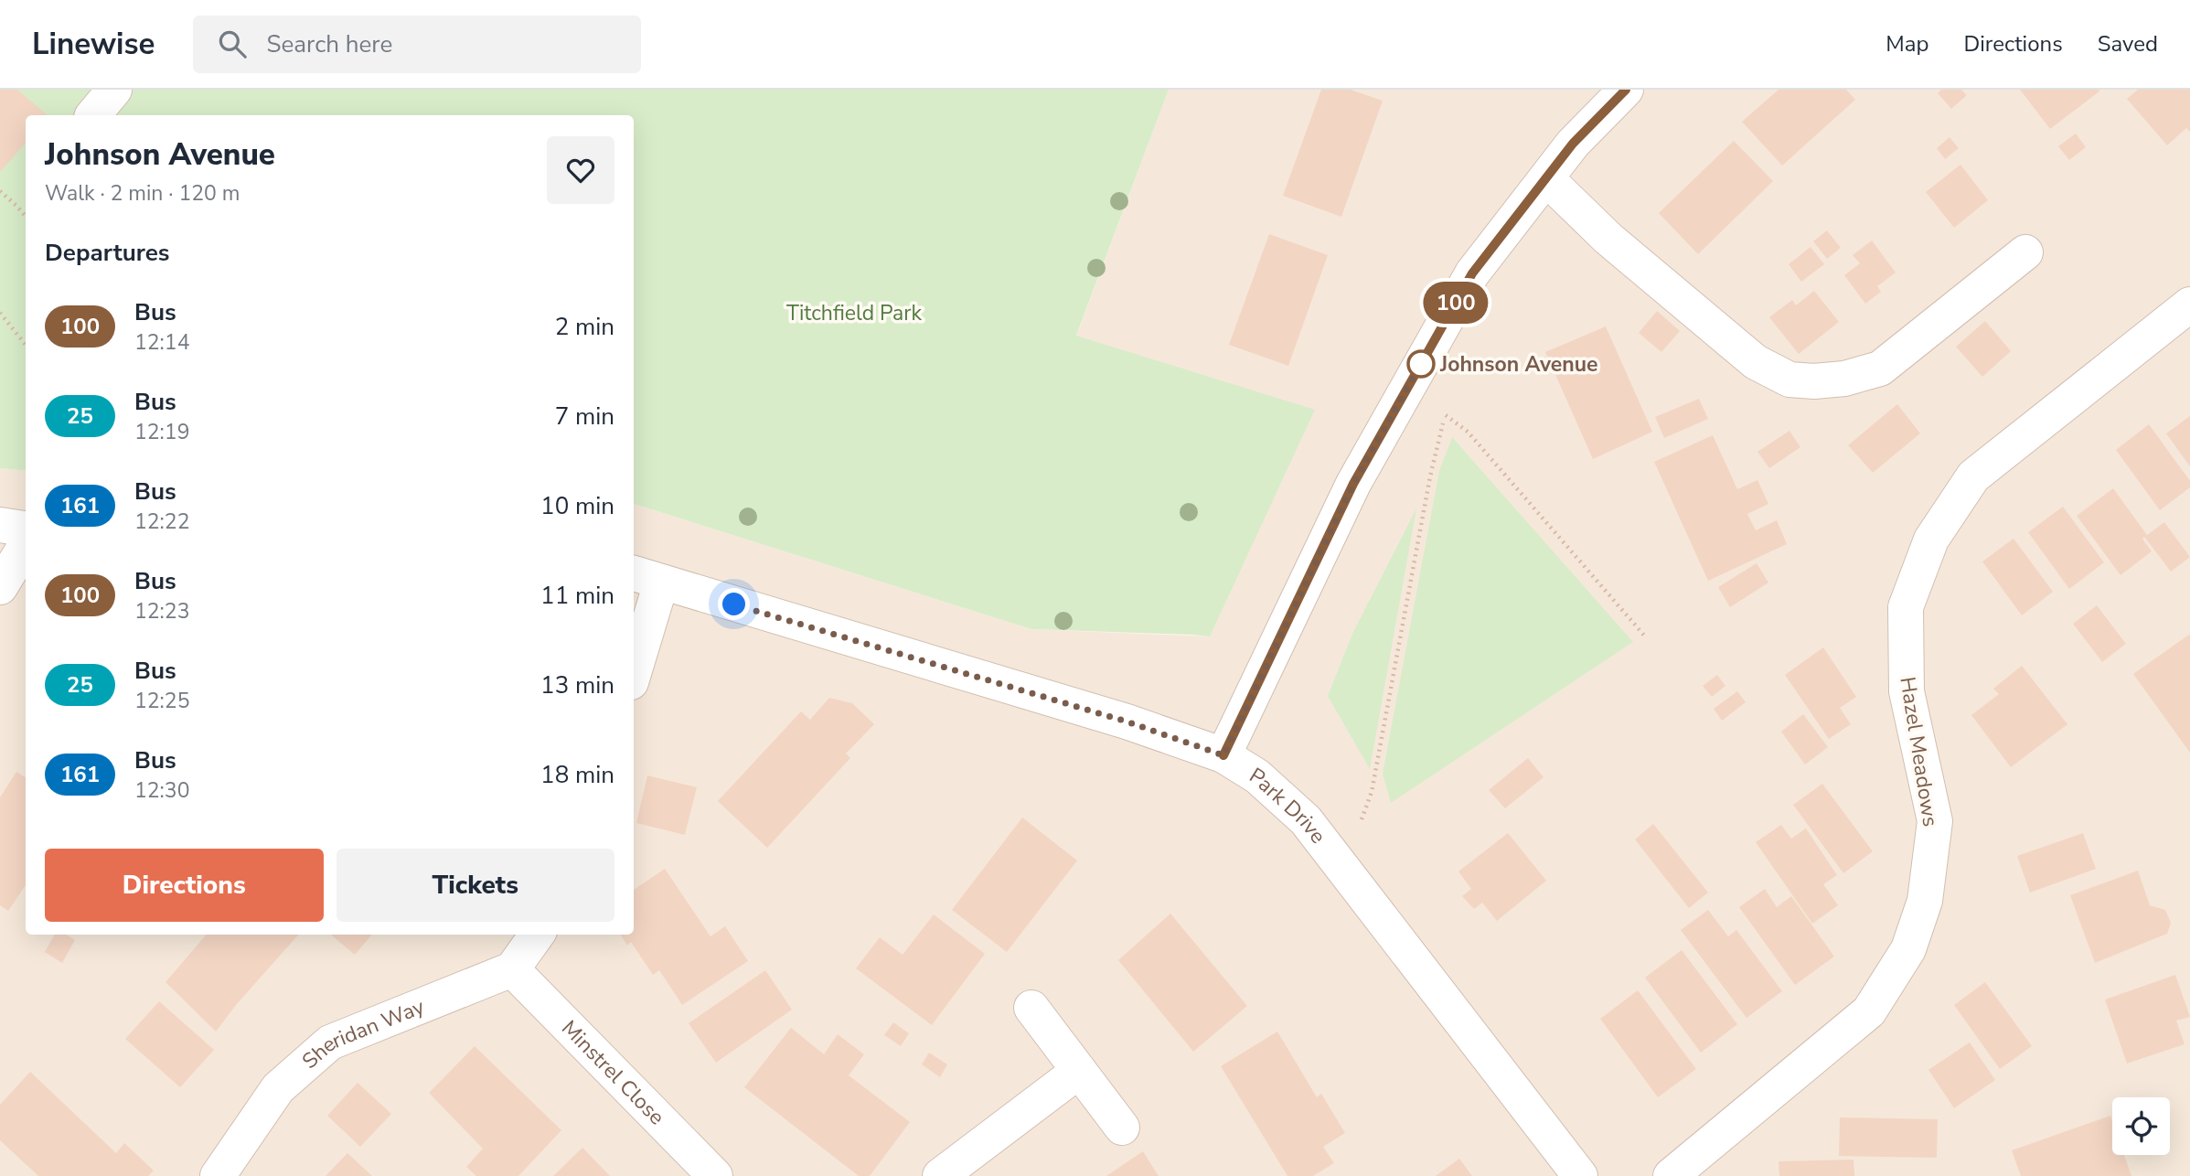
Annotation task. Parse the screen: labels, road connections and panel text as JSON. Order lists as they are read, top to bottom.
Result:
{
  "streets": {
    "street": [
      "Hazel Meadows",
      "Park Drive",
      "Sheridan Way",
      "Minstrel Close"
    ]
  },
  "crossings": [
    ["Sheridan Way", "Minstrel Close"]
  ],
  "parks": ["Titchfield Park"],
  "places": ["Johnson Avenue"],
  "lines": ["bus line 100"],
  "page": {
    "header": "Linewise",
    "search": "Search here",
    "nav": ["Map", "Directions", "Saved"],
    "on_map": "100",
    "heading": [
      ["Johnson Avenue", "Walk · 2 min · 120 m"],
      "Departures"
    ],
    "list": [
      {
        "mark": "100",
        "name": "Bus",
        "note": "12:14",
        "value": "2 min"
      },
      {
        "mark": "25",
        "name": "Bus",
        "note": "12:19",
        "value": "7 min"
      },
      {
        "mark": "161",
        "name": "Bus",
        "note": "12:22",
        "value": "10 min"
      },
      {
        "mark": "100",
        "name": "Bus",
        "note": "12:23",
        "value": "11 min"
      },
      {
        "mark": "25",
        "name": "Bus",
        "note": "12:25",
        "value": "13 min"
      },
      {
        "mark": "161",
        "name": "Bus",
        "note": "12:30",
        "value": "18 min"
      }
    ],
    "buttons": ["Directions", "Tickets"]
  }
}
